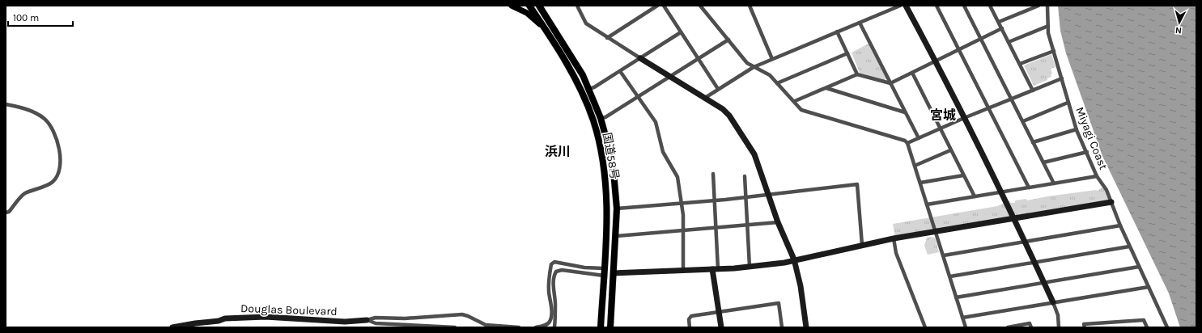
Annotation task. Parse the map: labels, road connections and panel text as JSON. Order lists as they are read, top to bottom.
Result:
{
  "streets": {
    "highway": ["国道58号"],
    "street": ["Miyagi Coast", "Douglas Boulevard"]
  },
  "districts": ["宮城", "浜川"],
  "scale_bar": "100 m",
  "north": "bottom"
}
